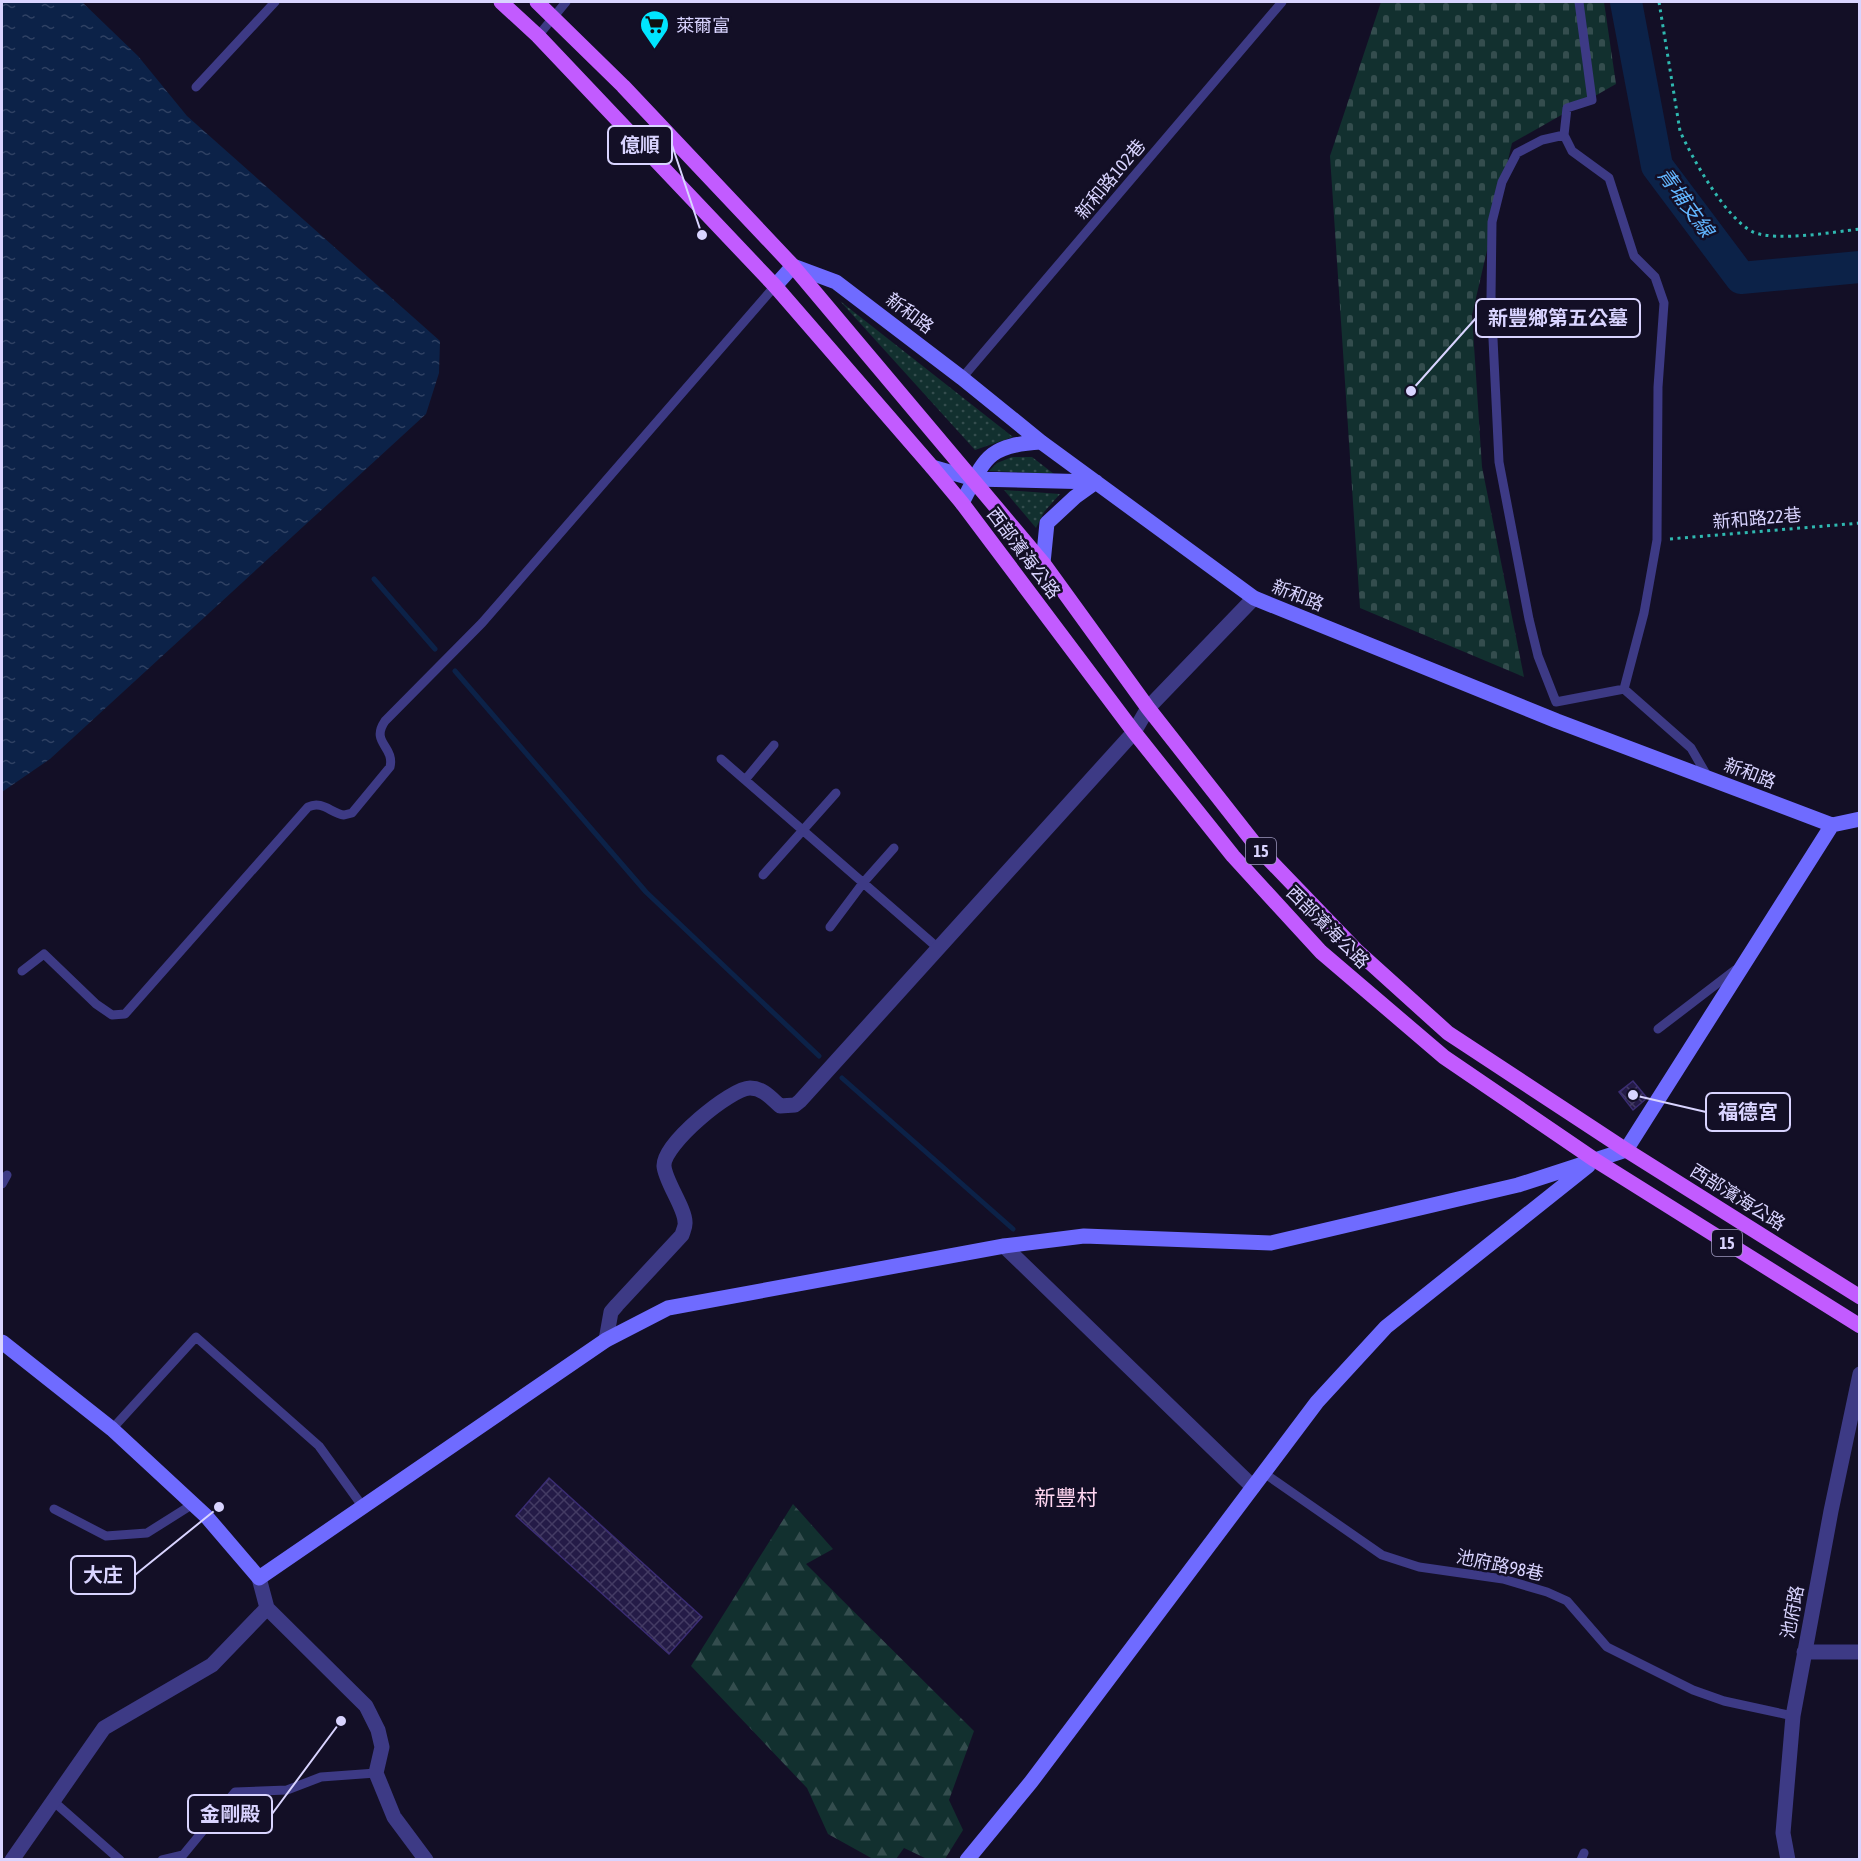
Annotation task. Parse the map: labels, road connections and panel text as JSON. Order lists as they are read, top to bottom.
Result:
{
  "streets": {
    "main road": ["新和路", "西部濱海公路", "15"],
    "street": ["池府路"],
    "lane": ["新和路102巷", "池府路98巷"],
    "path": ["新和路22巷"]
  },
  "crossings": [
    ["新和路102巷", "新和路"],
    ["新和路", "西部濱海公路"],
    ["西部濱海公路", "15"],
    ["池府路98巷", "池府路"]
  ],
  "districts": ["新豐村"],
  "water": ["青埔支線"],
  "places": {
    "supermarket": ["萊爾富"],
    "other": [
      "億順",
      "新豐鄉第五公墓",
      "福德宮",
      "大庄",
      "金剛殿"
    ]
  }
}
